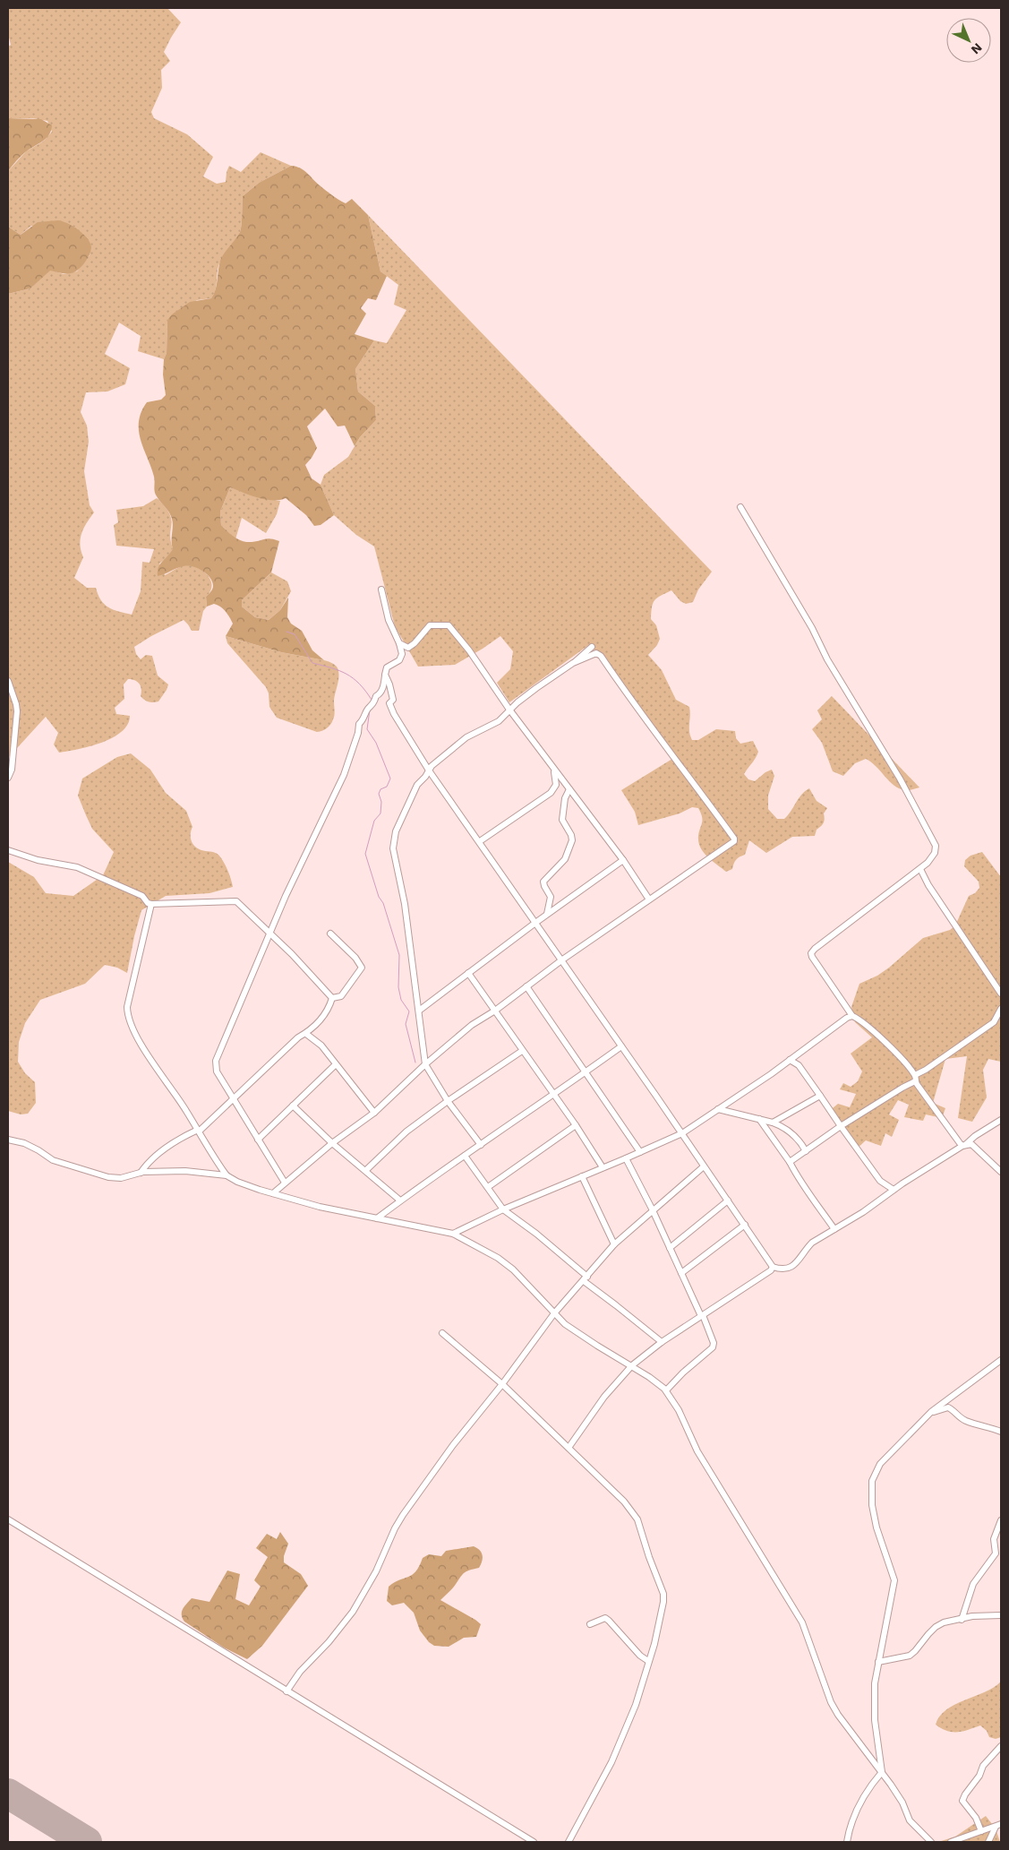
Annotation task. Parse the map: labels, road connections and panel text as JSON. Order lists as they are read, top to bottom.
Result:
{
  "north": "bottom right"
}
